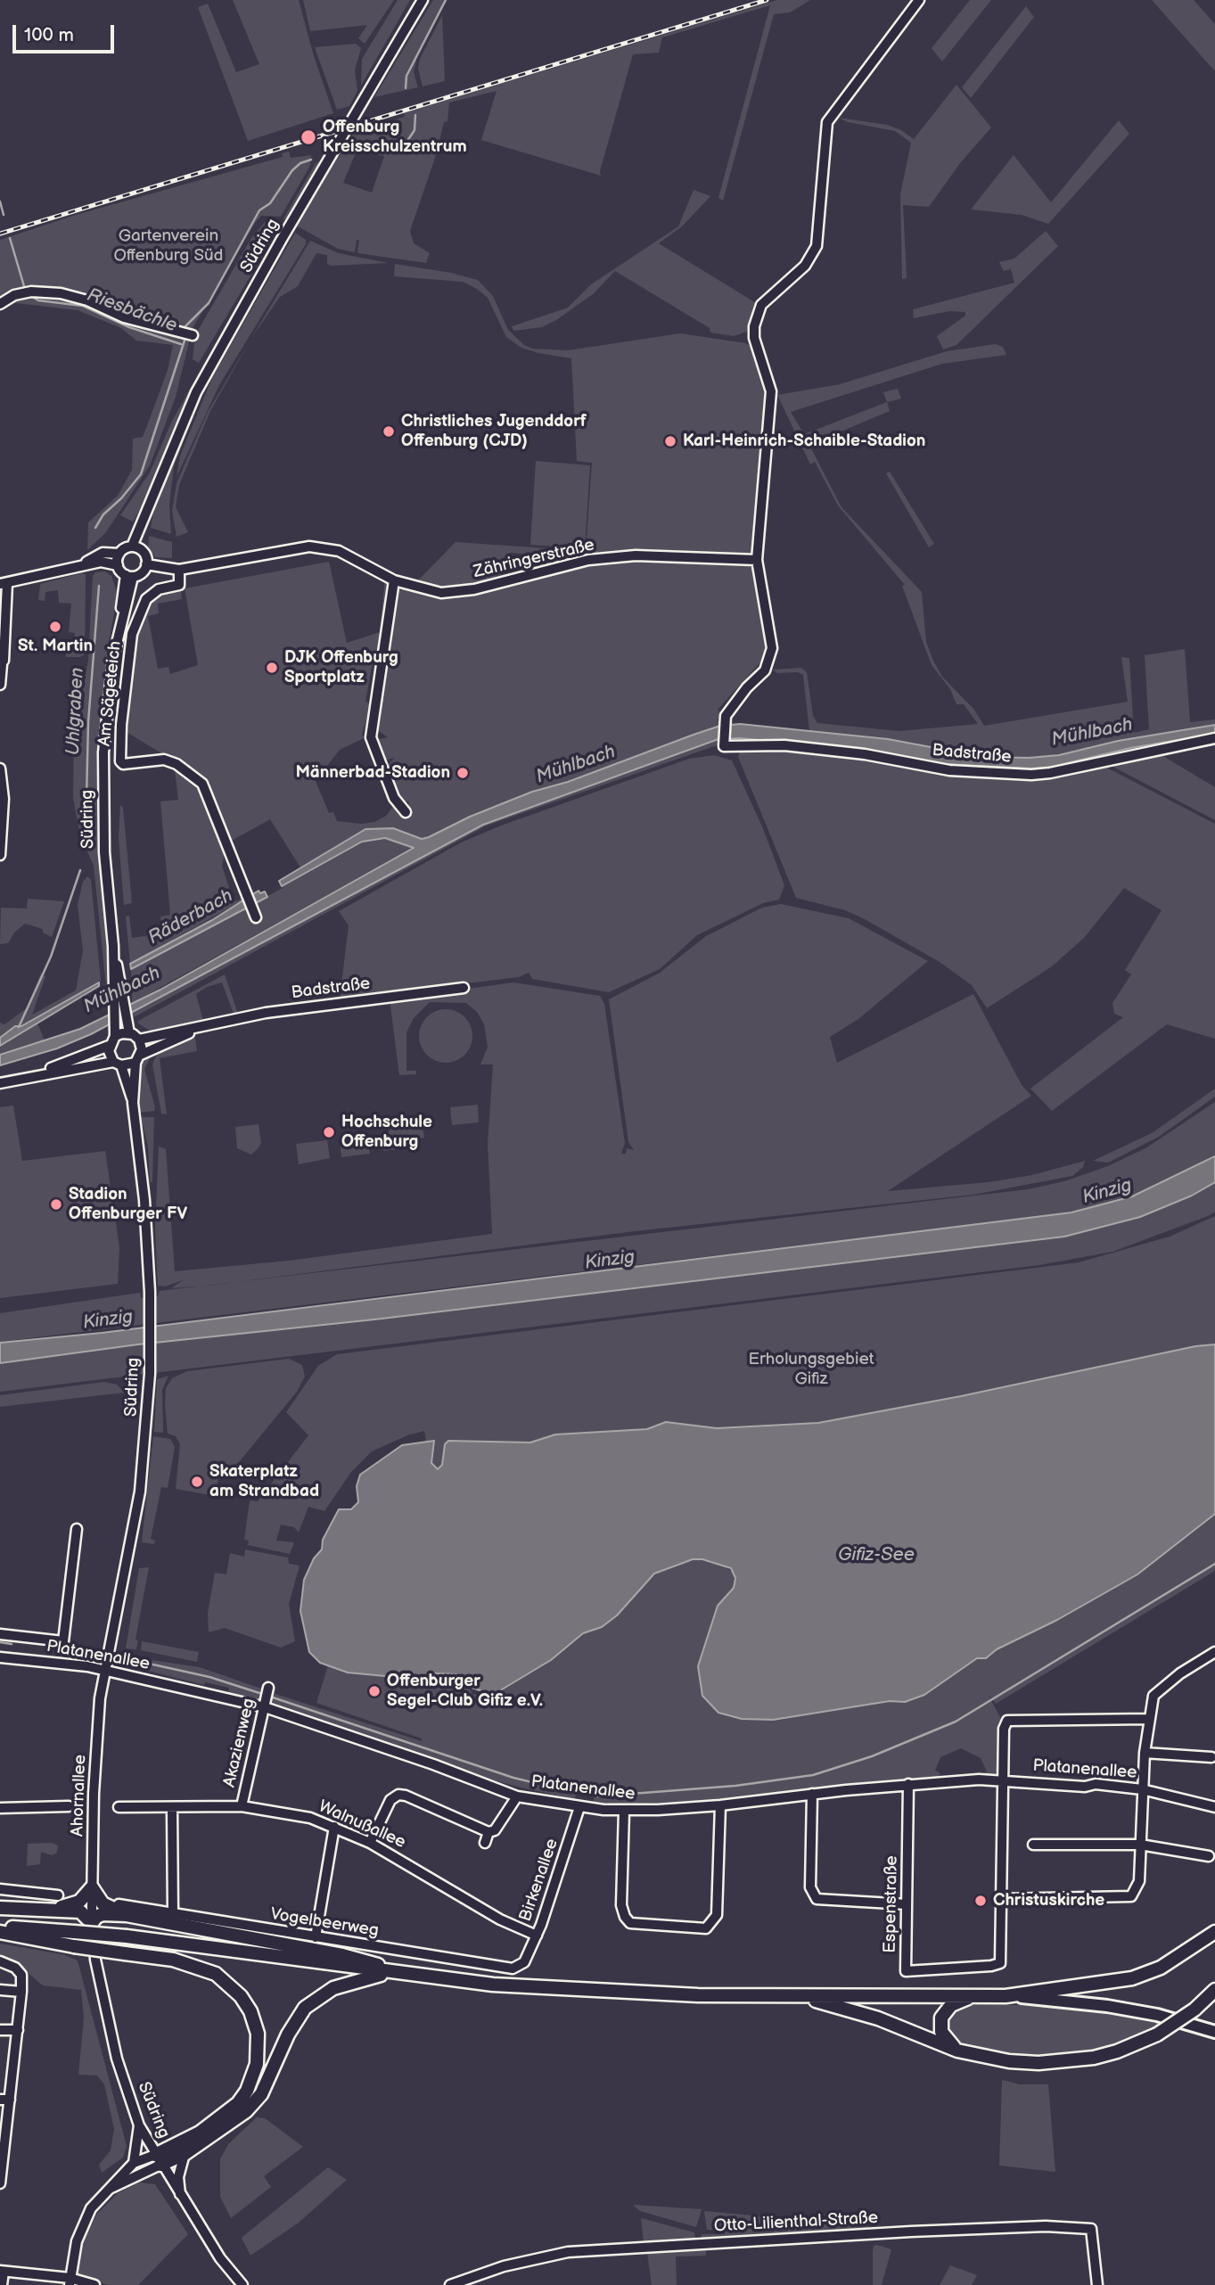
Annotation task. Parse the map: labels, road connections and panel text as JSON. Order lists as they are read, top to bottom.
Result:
{
  "streets": {
    "street": [
      "Südring",
      "Zähringerstraße",
      "Am Sägeteich",
      "Badstraße",
      "Platanenallee",
      "Akazienweg",
      "Ahornallee",
      "Walnußallee",
      "Birkenallee",
      "Espenstraße",
      "Vogelbeerweg",
      "Otto-Lilienthal-Straße"
    ]
  },
  "crossings": [
    ["Südring", "Zähringerstraße"],
    ["Südring", "Badstraße"],
    ["Südring", "Platanenallee"],
    ["Südring", "Ahornallee"],
    ["Zähringerstraße", "Am Sägeteich"],
    ["Zähringerstraße", "Badstraße"],
    ["Platanenallee", "Akazienweg"],
    ["Platanenallee", "Ahornallee"],
    ["Platanenallee", "Birkenallee"],
    ["Platanenallee", "Espenstraße"],
    ["Akazienweg", "Walnußallee"],
    ["Walnußallee", "Birkenallee"],
    ["Birkenallee", "Vogelbeerweg"]
  ],
  "water": [
    "Riesbächle",
    "Uhlgraben",
    "Mühlbach",
    "Räderbach",
    "Kinzig",
    "Gifiz-See"
  ],
  "parks": ["Gartenverein Offenburg Süd", "Erholungsgebiet Gifiz"],
  "places": [
    "Offenburg Kreisschulzentrum",
    "Christliches Jugenddorf Offenburg (CJD)",
    "Karl-Heinrich-Schaible-Stadion",
    "St. Martin",
    "DJK Offenburg Sportplatz",
    "Männerbad-Stadion",
    "Hochschule Offenburg",
    "Stadion Offenburger FV",
    "Skaterplatz am Strandbad",
    "Offenburger Segel-Club Gifiz e.V.",
    "Christuskirche"
  ],
  "scale_bar": "100 m"
}
